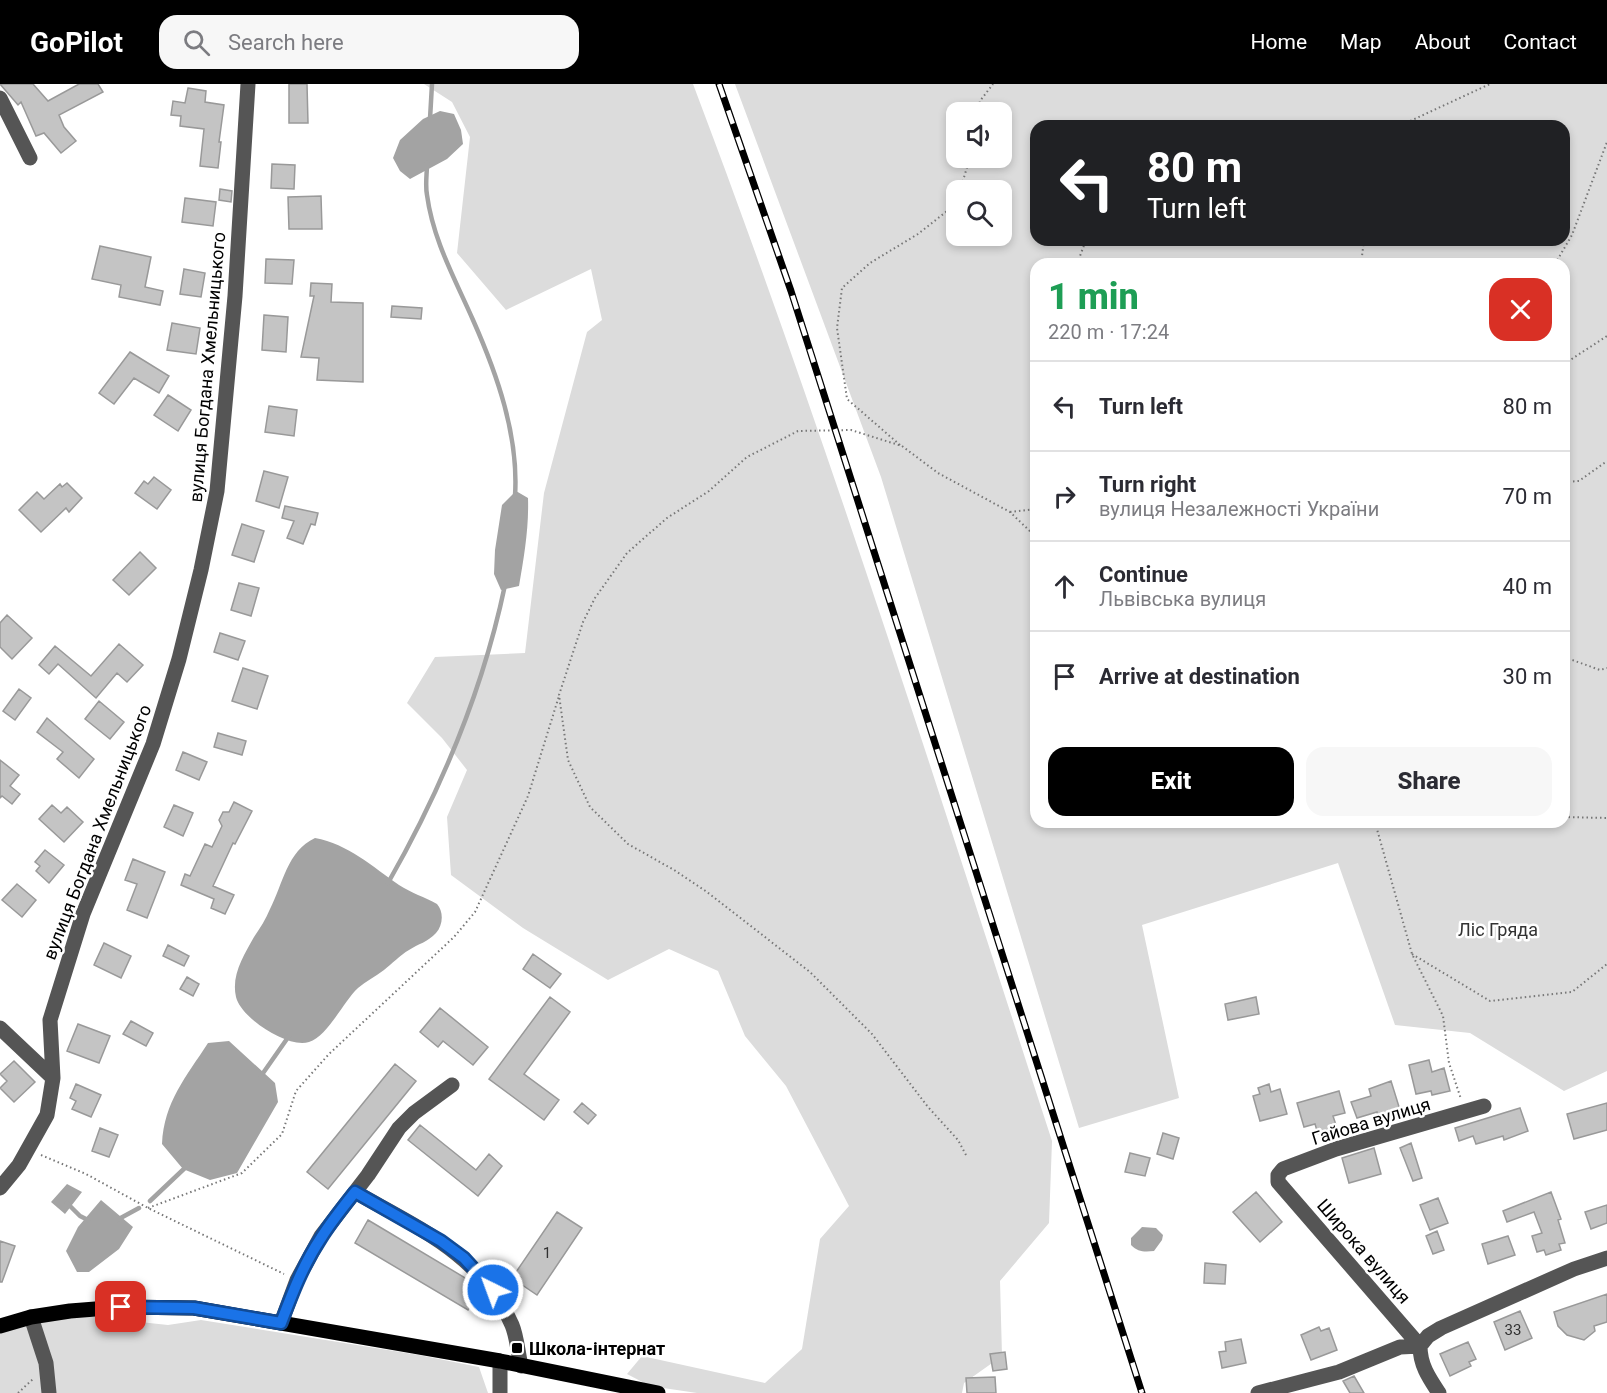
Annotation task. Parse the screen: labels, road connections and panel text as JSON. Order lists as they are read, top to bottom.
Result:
{
  "streets": {
    "street": ["вулиця Богдана Хмельницького", "Гайова вулиця", "Широка вулиця"]
  },
  "crossings": [
    ["Гайова вулиця", "Широка вулиця"]
  ],
  "parks": ["Ліс Гряда"],
  "places": {
    "transit": ["Школа-інтернат"]
  },
  "house_numbers": ["1", "33"],
  "page": {
    "header": "GoPilot",
    "search": "Search here",
    "nav": [
      "Home",
      "Map",
      "About",
      "Contact"
    ],
    "turn": ["80 m", "Turn left"],
    "heading": ["1 min", "220 m · 17:24"],
    "list": [
      {
        "name": "Turn left",
        "value": "80 m"
      },
      {
        "name": "Turn right",
        "note": "вулиця Незалежності України",
        "value": "70 m"
      },
      {
        "name": "Continue",
        "note": "Львівська вулиця",
        "value": "40 m"
      },
      {
        "name": "Arrive at destination",
        "value": "30 m"
      }
    ],
    "buttons": ["Exit", "Share"]
  }
}
